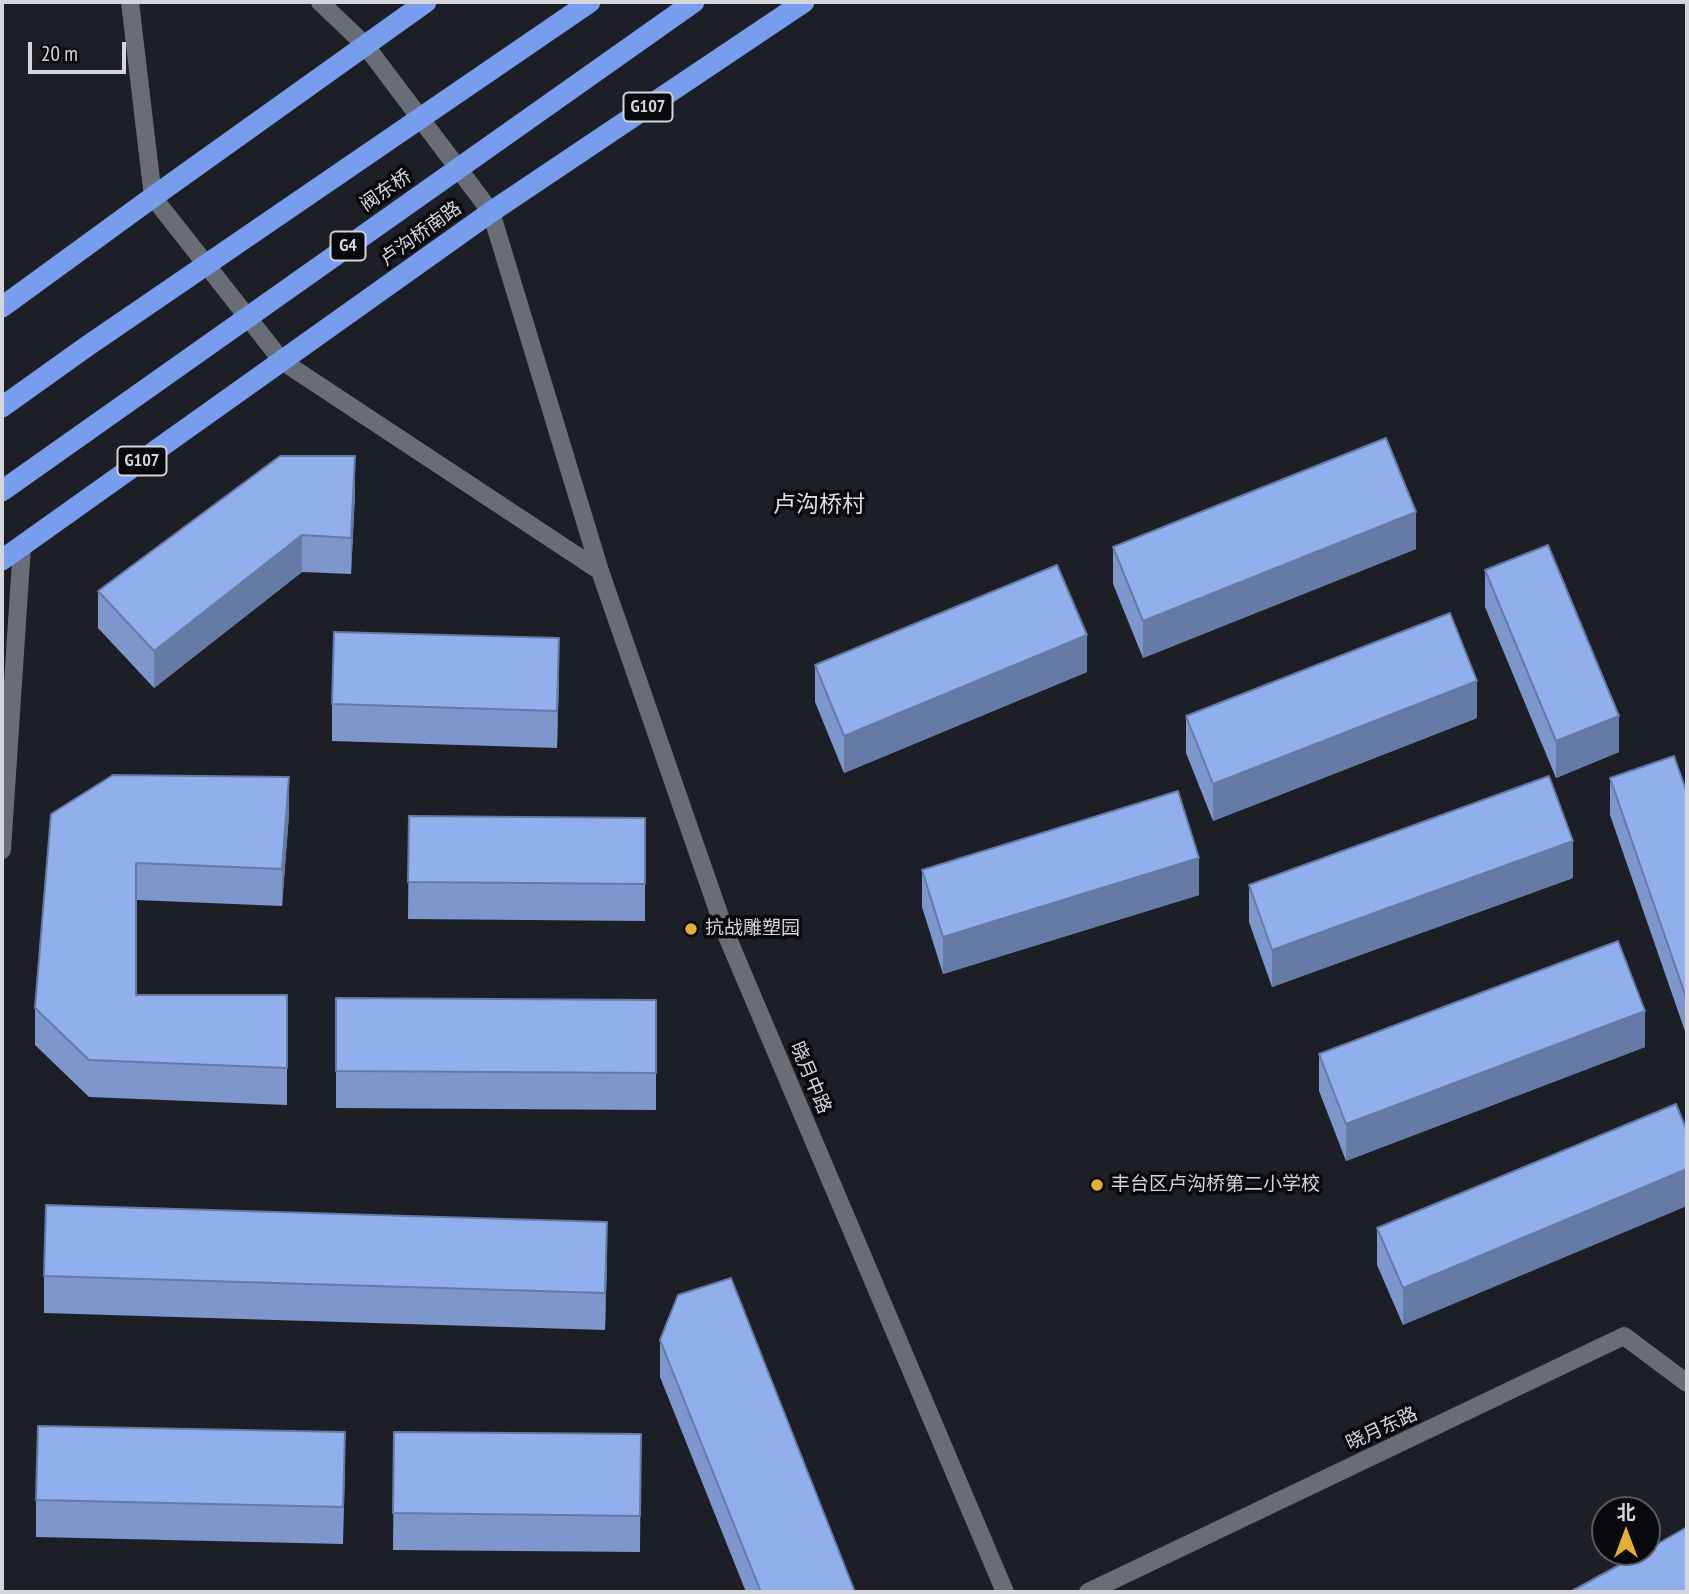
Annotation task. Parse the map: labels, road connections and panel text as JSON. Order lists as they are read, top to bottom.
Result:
{
  "streets": {
    "highway": [
      "G107",
      "阀东桥",
      "卢沟桥南路",
      "G4"
    ],
    "street": ["晓月中路", "晓月东路"]
  },
  "crossings": [
    ["卢沟桥南路", "晓月中路"]
  ],
  "districts": ["卢沟桥村"],
  "places": ["抗战雕塑园", "丰台区卢沟桥第二小学校"],
  "scale_bar": "20 m",
  "north": "top"
}
